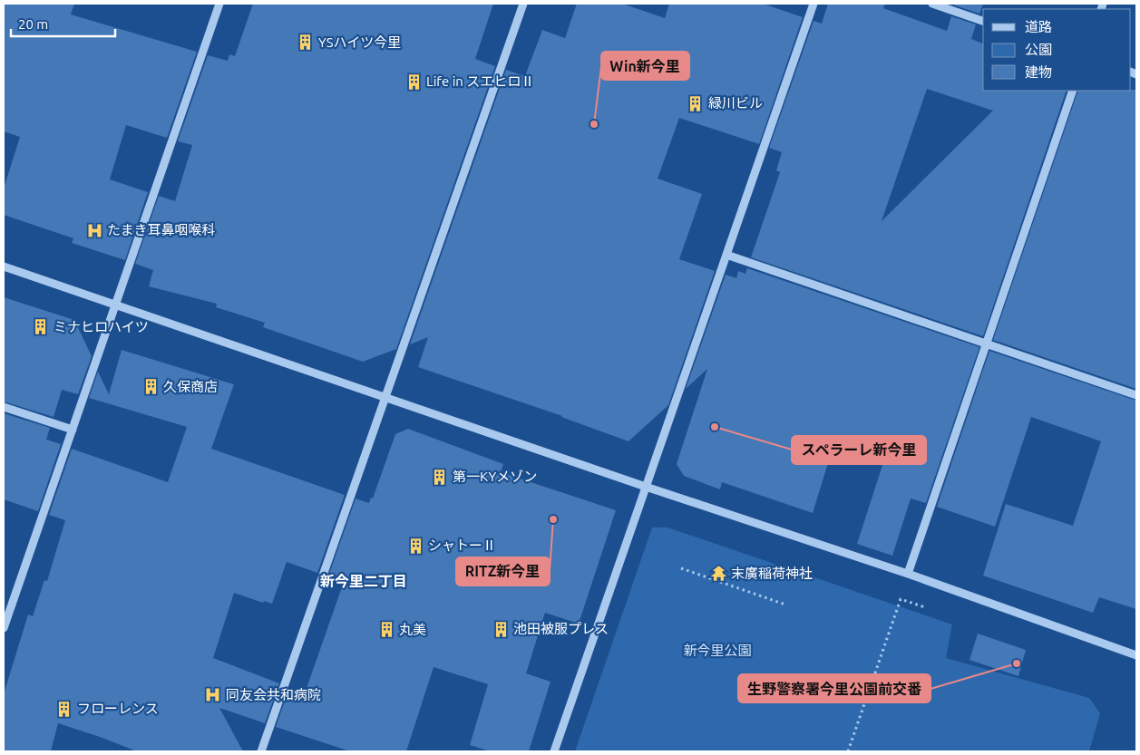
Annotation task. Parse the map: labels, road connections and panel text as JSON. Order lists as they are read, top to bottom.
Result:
{
  "districts": ["新今里二丁目"],
  "parks": ["新今里公園"],
  "places": {
    "building": [
      "YSハイツ今里",
      "Life in スエヒロⅡ",
      "緑川ビル",
      "ミナヒロハイツ",
      "久保商店",
      "第一KYメゾン",
      "シャトーⅡ",
      "池田被服プレス",
      "丸美",
      "フローレンス"
    ],
    "other": [
      "Win新今里",
      "スペラーレ新今里",
      "RITZ新今里",
      "生野警察署今里公園前交番"
    ],
    "hospital": ["たまき耳鼻咽喉科", "同友会共和病院"],
    "temple": ["末廣稲荷神社"]
  },
  "legend": ["道路", "公園", "建物"],
  "scale_bar": "20 m"
}
